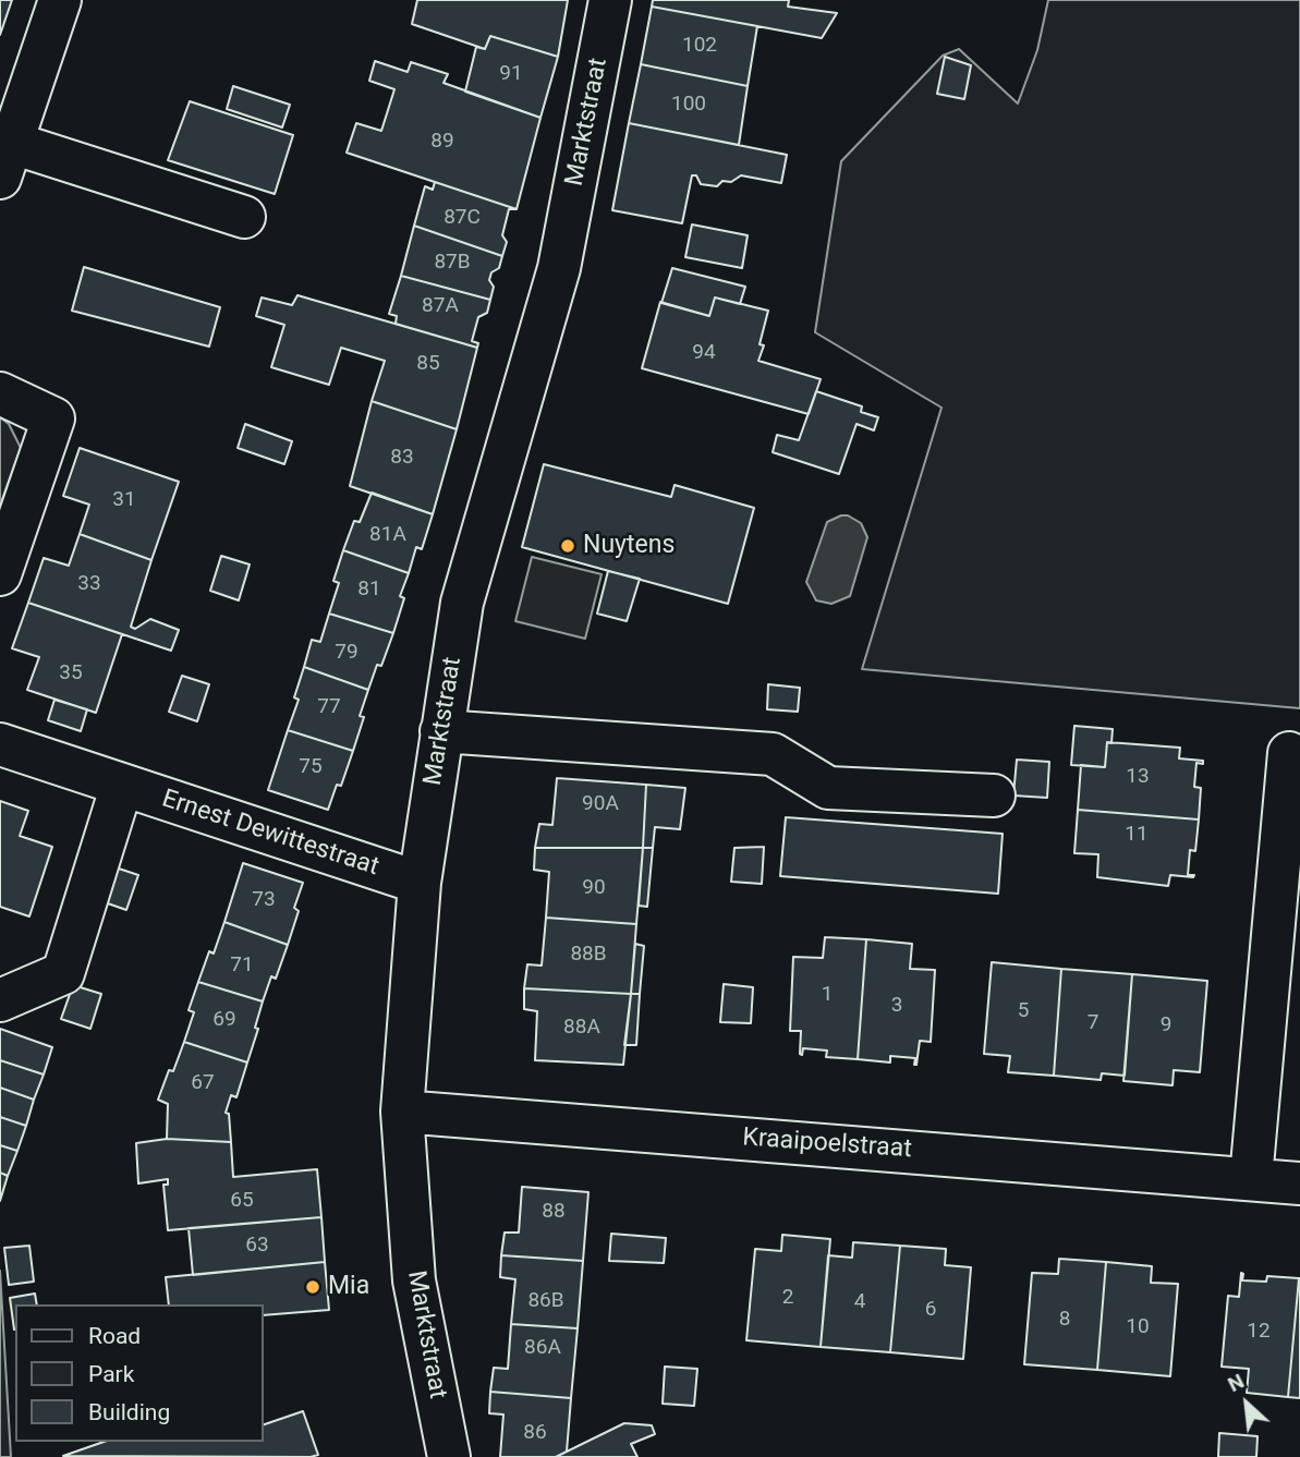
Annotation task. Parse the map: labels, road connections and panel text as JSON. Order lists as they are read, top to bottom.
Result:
{
  "streets": {
    "street": ["Marktstraat", "Ernest Dewittestraat", "Kraaipoelstraat"]
  },
  "crossings": [
    ["Marktstraat", "Ernest Dewittestraat"],
    ["Marktstraat", "Kraaipoelstraat"]
  ],
  "places": ["Nuytens", "Mia"],
  "house_numbers": [
    "102",
    "91",
    "100",
    "89",
    "87C",
    "87B",
    "87A",
    "94",
    "85",
    "83",
    "31",
    "81A",
    "33",
    "81",
    "79",
    "35",
    "77",
    "75",
    "13",
    "90A",
    "11",
    "90",
    "73",
    "88B",
    "71",
    "1",
    "3",
    "5",
    "69",
    "7",
    "9",
    "88A",
    "67",
    "65",
    "88",
    "63",
    "2",
    "86B",
    "4",
    "6",
    "8",
    "10",
    "12",
    "86A",
    "86"
  ],
  "legend": ["Road", "Park", "Building"],
  "north": "top left"
}
